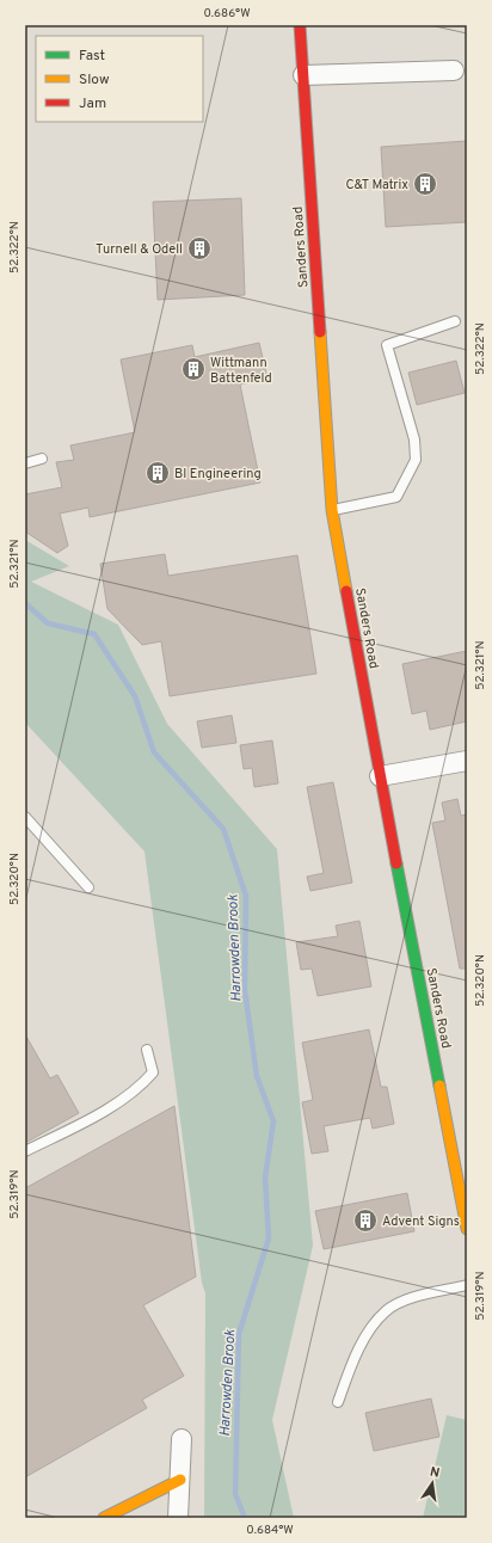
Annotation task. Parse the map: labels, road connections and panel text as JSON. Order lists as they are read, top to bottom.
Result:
{
  "streets": {
    "street": ["Sanders Road"]
  },
  "water": ["Harrowden Brook"],
  "places": {
    "building": [
      "C&T Matrix",
      "Turnell & Odell",
      "Wittmann Battenfeld",
      "BI Engineering",
      "Advent Signs"
    ]
  },
  "legend": ["Fast", "Slow", "Jam"],
  "north": "top",
  "coordinates": [
    "0.686°W",
    "52.322°N",
    "52.321°N",
    "52.320°N",
    "52.319°N",
    "0.684°W"
  ]
}
